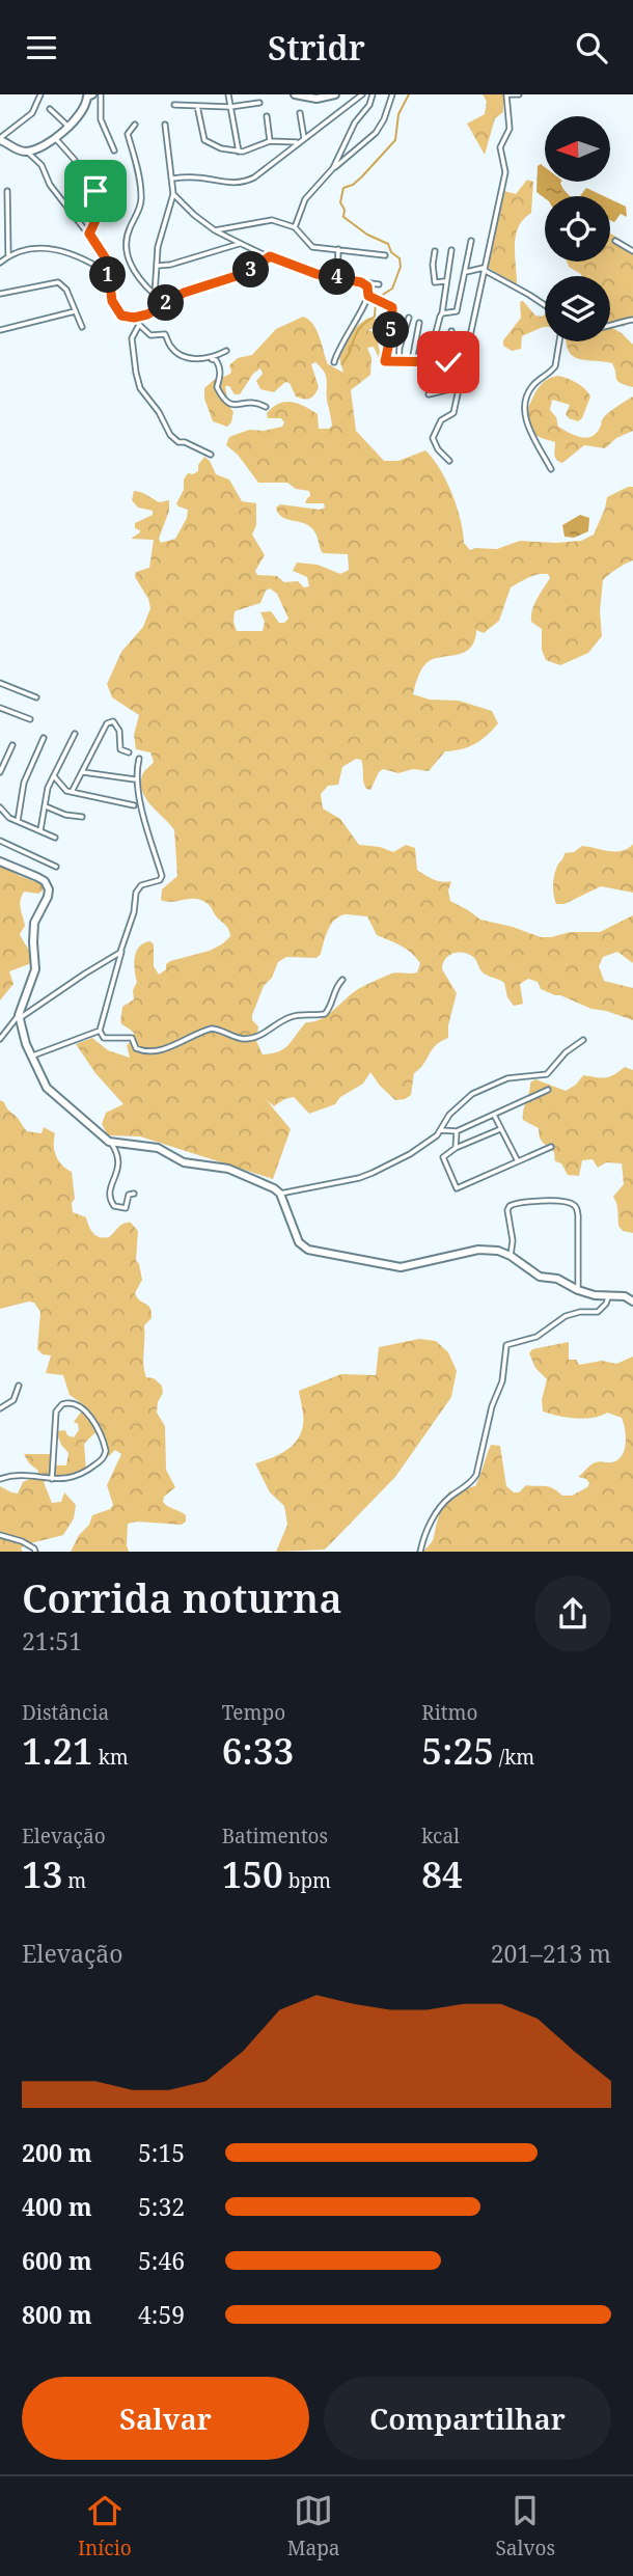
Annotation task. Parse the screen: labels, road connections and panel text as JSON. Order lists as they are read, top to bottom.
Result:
{
  "north": "left",
  "page": {
    "header": "Stridr",
    "pins": [
      "3",
      "1",
      "4",
      "2",
      "5"
    ],
    "heading": ["Corrida noturna", "21:51"],
    "stats": [
      ["Distância", "1.21 km"],
      ["Tempo", "6:33"],
      ["Ritmo", "5:25 /km"],
      ["Elevação", "13 m"],
      ["Batimentos", "150 bpm"],
      ["kcal", "84"]
    ],
    "chart": ["Elevação", "201–213 m"],
    "list": [
      {
        "name": "200 m",
        "note": "5:15"
      },
      {
        "name": "400 m",
        "note": "5:32"
      },
      {
        "name": "600 m",
        "note": "5:46"
      },
      {
        "name": "800 m",
        "note": "4:59"
      }
    ],
    "buttons": ["Salvar", "Compartilhar"],
    "tabs": ["Início", "Mapa", "Salvos"]
  }
}
